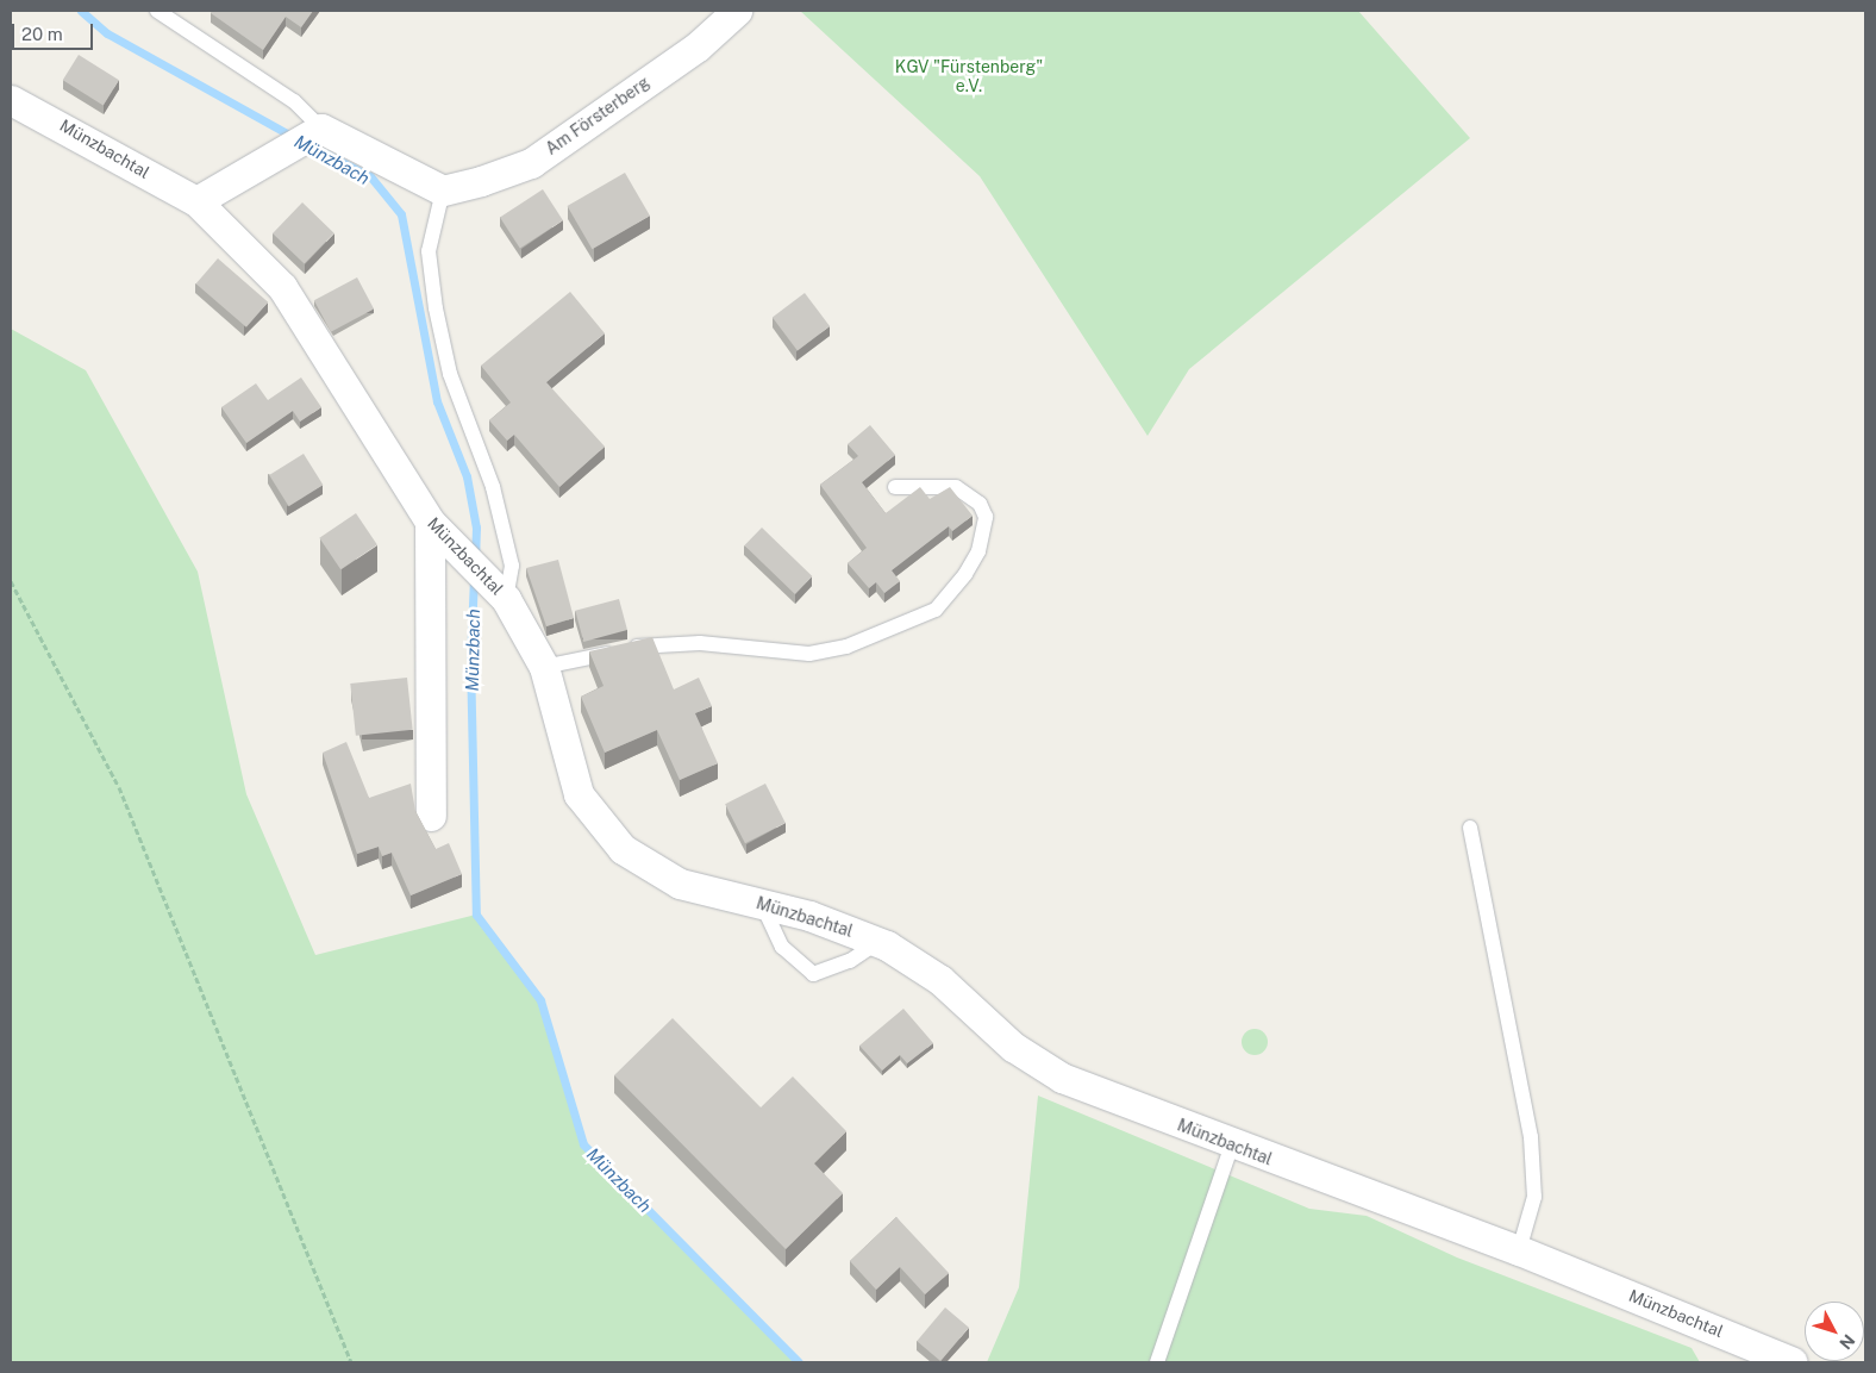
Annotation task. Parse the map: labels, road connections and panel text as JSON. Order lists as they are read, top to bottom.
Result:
{
  "streets": {
    "street": ["Am Försterberg", "Münzbachtal"]
  },
  "water": ["Münzbach"],
  "parks": ["KGV \"Fürstenberg\" e.V."],
  "scale_bar": "20 m",
  "north": "bottom right"
}
